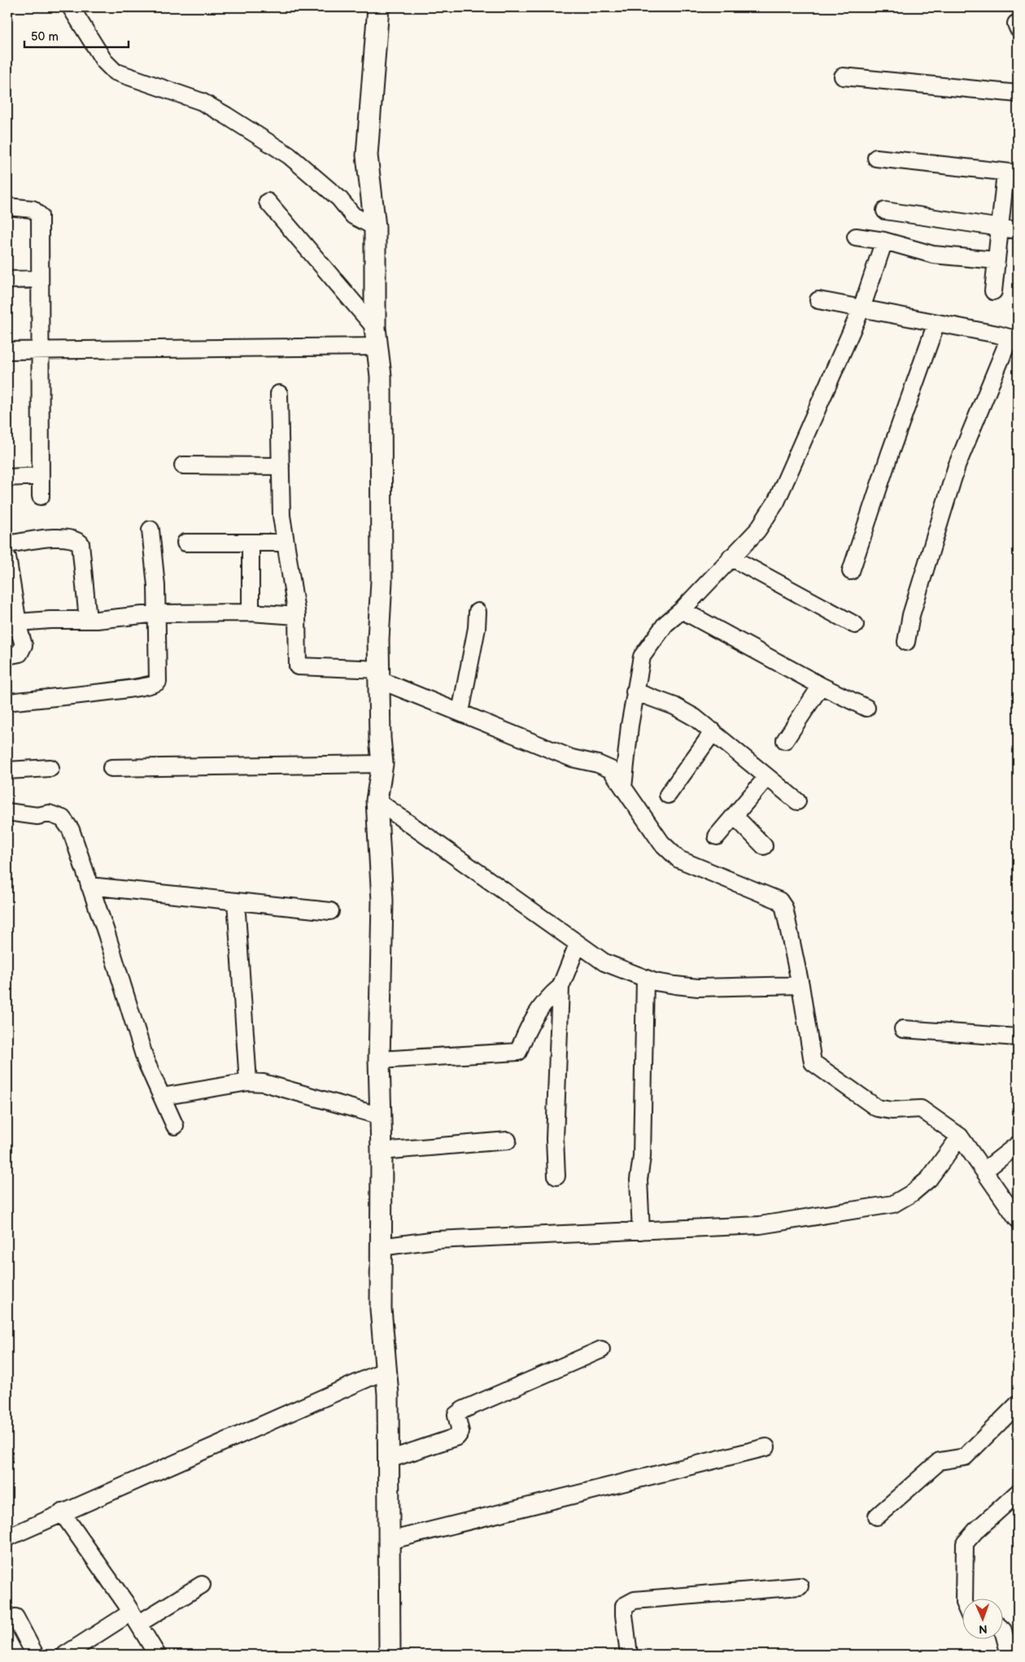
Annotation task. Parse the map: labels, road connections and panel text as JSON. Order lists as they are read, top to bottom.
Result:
{
  "scale_bar": "50 m",
  "north": "bottom"
}
